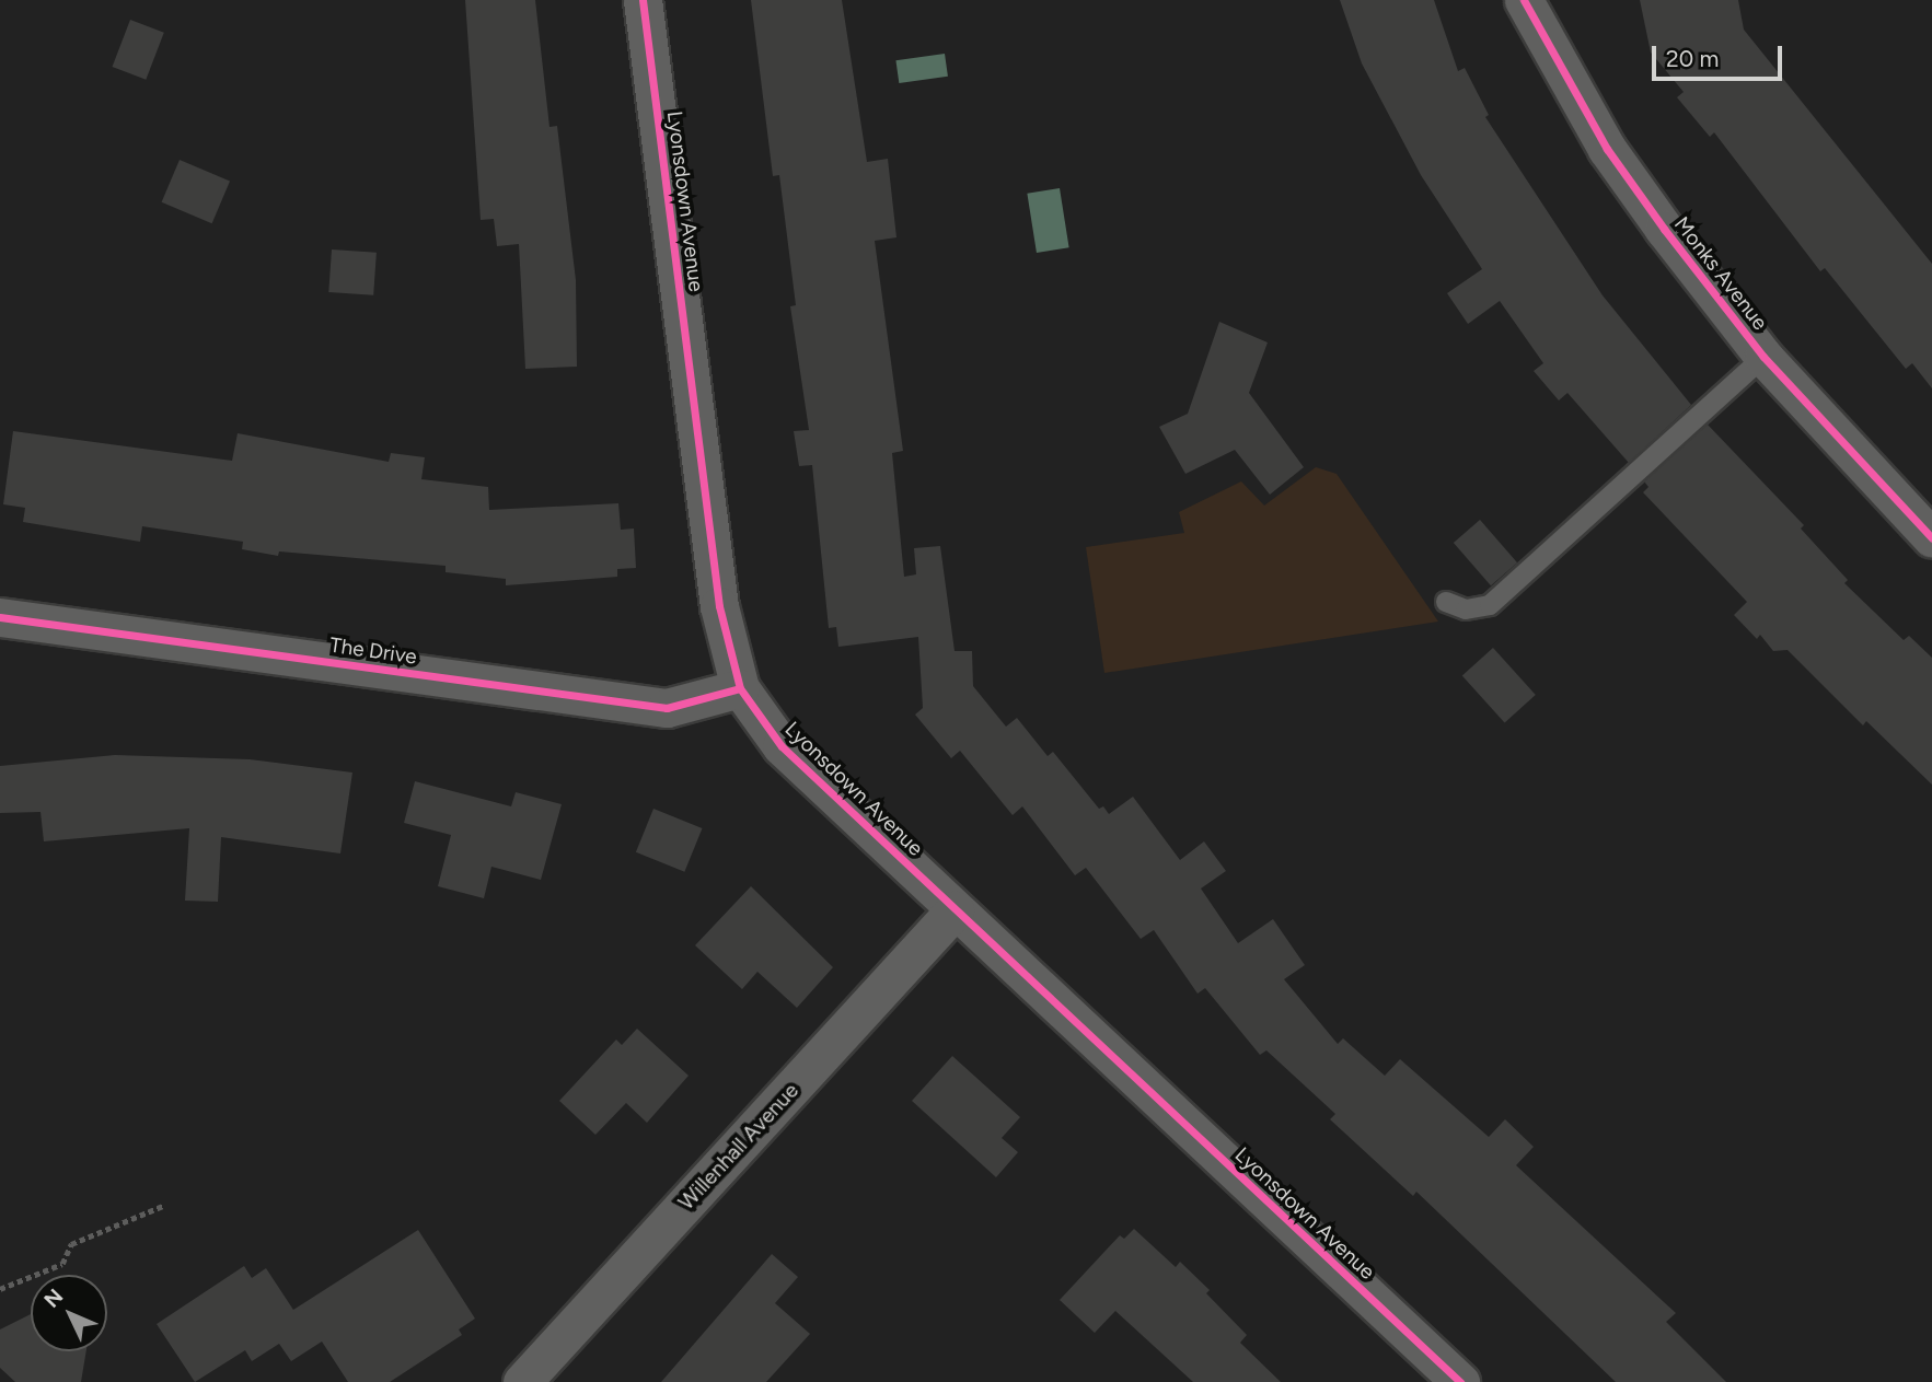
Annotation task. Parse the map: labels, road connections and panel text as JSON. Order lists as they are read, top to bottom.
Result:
{
  "streets": {
    "street": [
      "Lyonsdown Avenue",
      "Monks Avenue",
      "The Drive",
      "Willenhall Avenue"
    ]
  },
  "crossings": [
    ["Lyonsdown Avenue", "The Drive"],
    ["Lyonsdown Avenue", "Willenhall Avenue"]
  ],
  "scale_bar": "20 m",
  "north": "top left"
}
